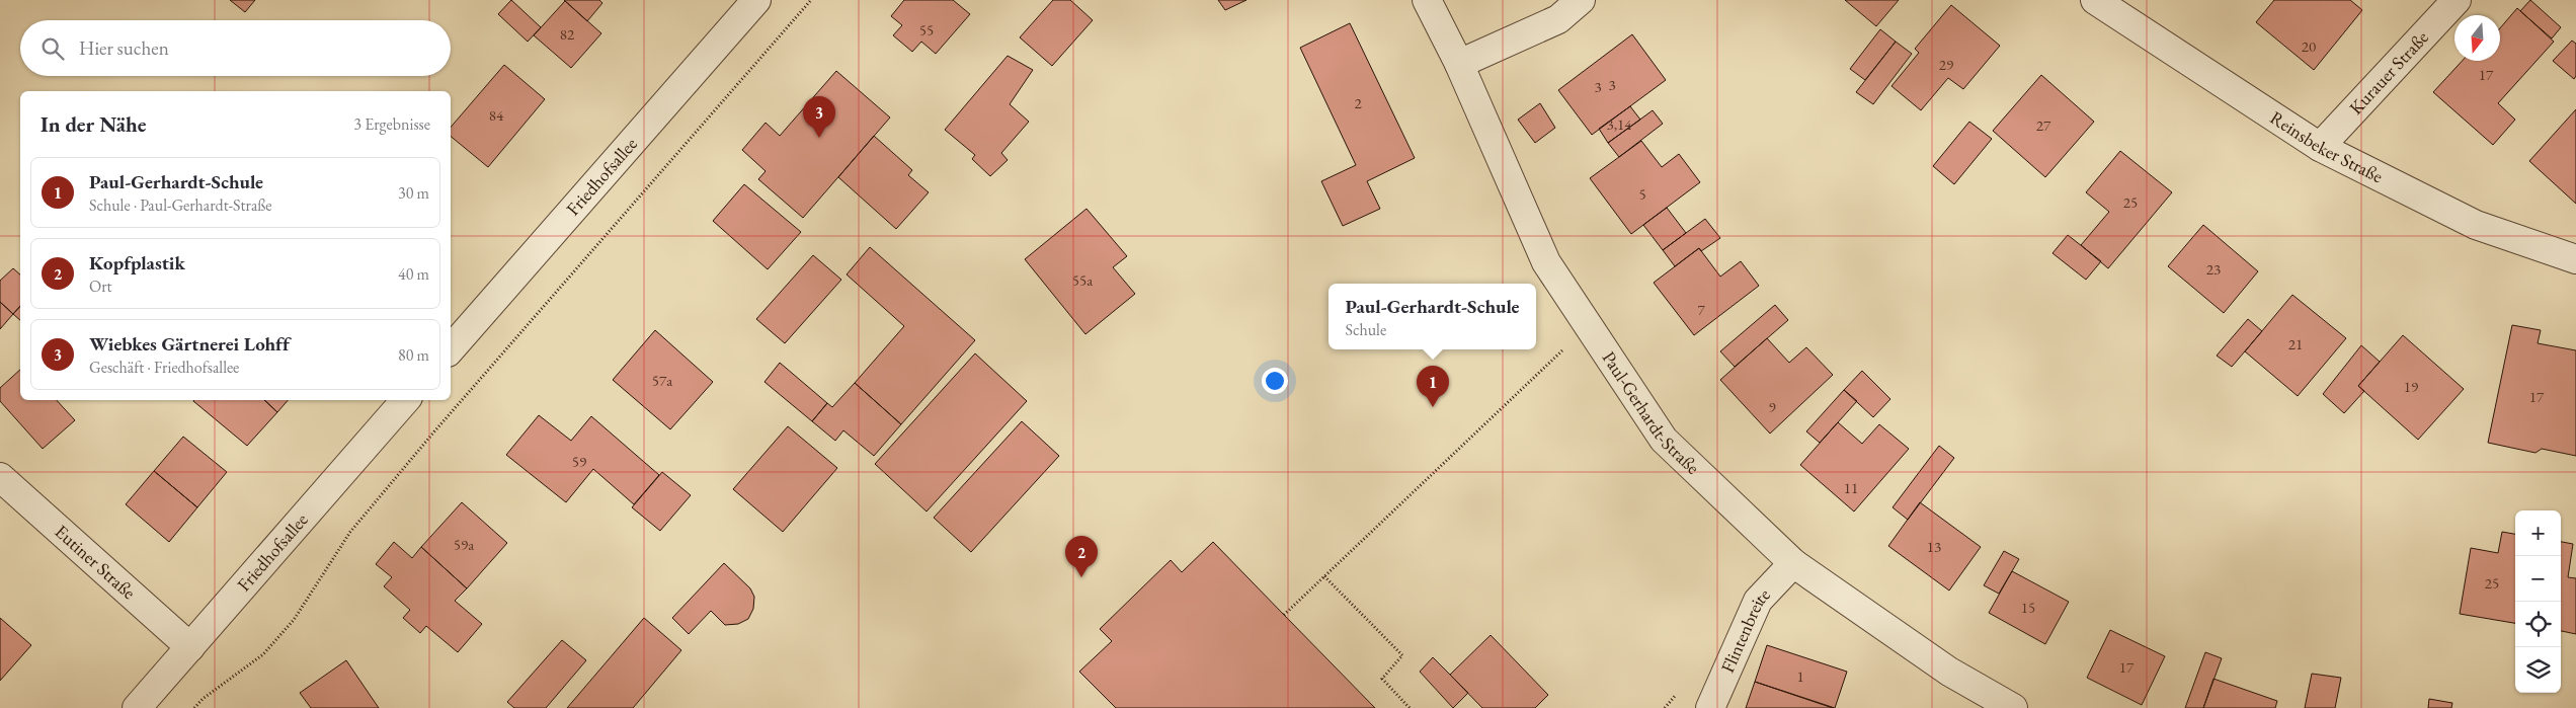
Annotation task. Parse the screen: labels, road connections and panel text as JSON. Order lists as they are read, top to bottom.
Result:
{
  "streets": {
    "street": [
      "Kurauer Straße",
      "Reinsbeker Straße",
      "Friedhofsallee",
      "Paul-Gerhardt-Straße",
      "Eutiner Straße",
      "Flintenbreite"
    ]
  },
  "crossings": [
    ["Kurauer Straße", "Reinsbeker Straße"],
    ["Friedhofsallee", "Eutiner Straße"],
    ["Paul-Gerhardt-Straße", "Flintenbreite"]
  ],
  "house_numbers": [
    "55",
    "82",
    "20",
    "29",
    "17",
    "3",
    "3",
    "2",
    "84",
    "3,14",
    "27",
    "5",
    "25",
    "23",
    "55a",
    "7",
    "21",
    "57a",
    "19",
    "17",
    "9",
    "59",
    "11",
    "59a",
    "13",
    "25",
    "15",
    "17",
    "1"
  ],
  "north": "bottom",
  "page": {
    "search": "Hier suchen",
    "heading": ["In der Nähe", "3 Ergebnisse"],
    "pins": ["3", "1", "2"],
    "list": [
      {
        "mark": "1",
        "name": "Paul-Gerhardt-Schule",
        "note": "Schule · Paul-Gerhardt-Straße",
        "value": "30 m"
      },
      {
        "mark": "2",
        "name": "Kopfplastik",
        "note": "Ort",
        "value": "40 m"
      },
      {
        "mark": "3",
        "name": "Wiebkes Gärtnerei Lohff",
        "note": "Geschäft · Friedhofsallee",
        "value": "80 m"
      }
    ],
    "popup": ["Paul-Gerhardt-Schule", "Schule"],
    "map_buttons": ["+", "−"]
  }
}
